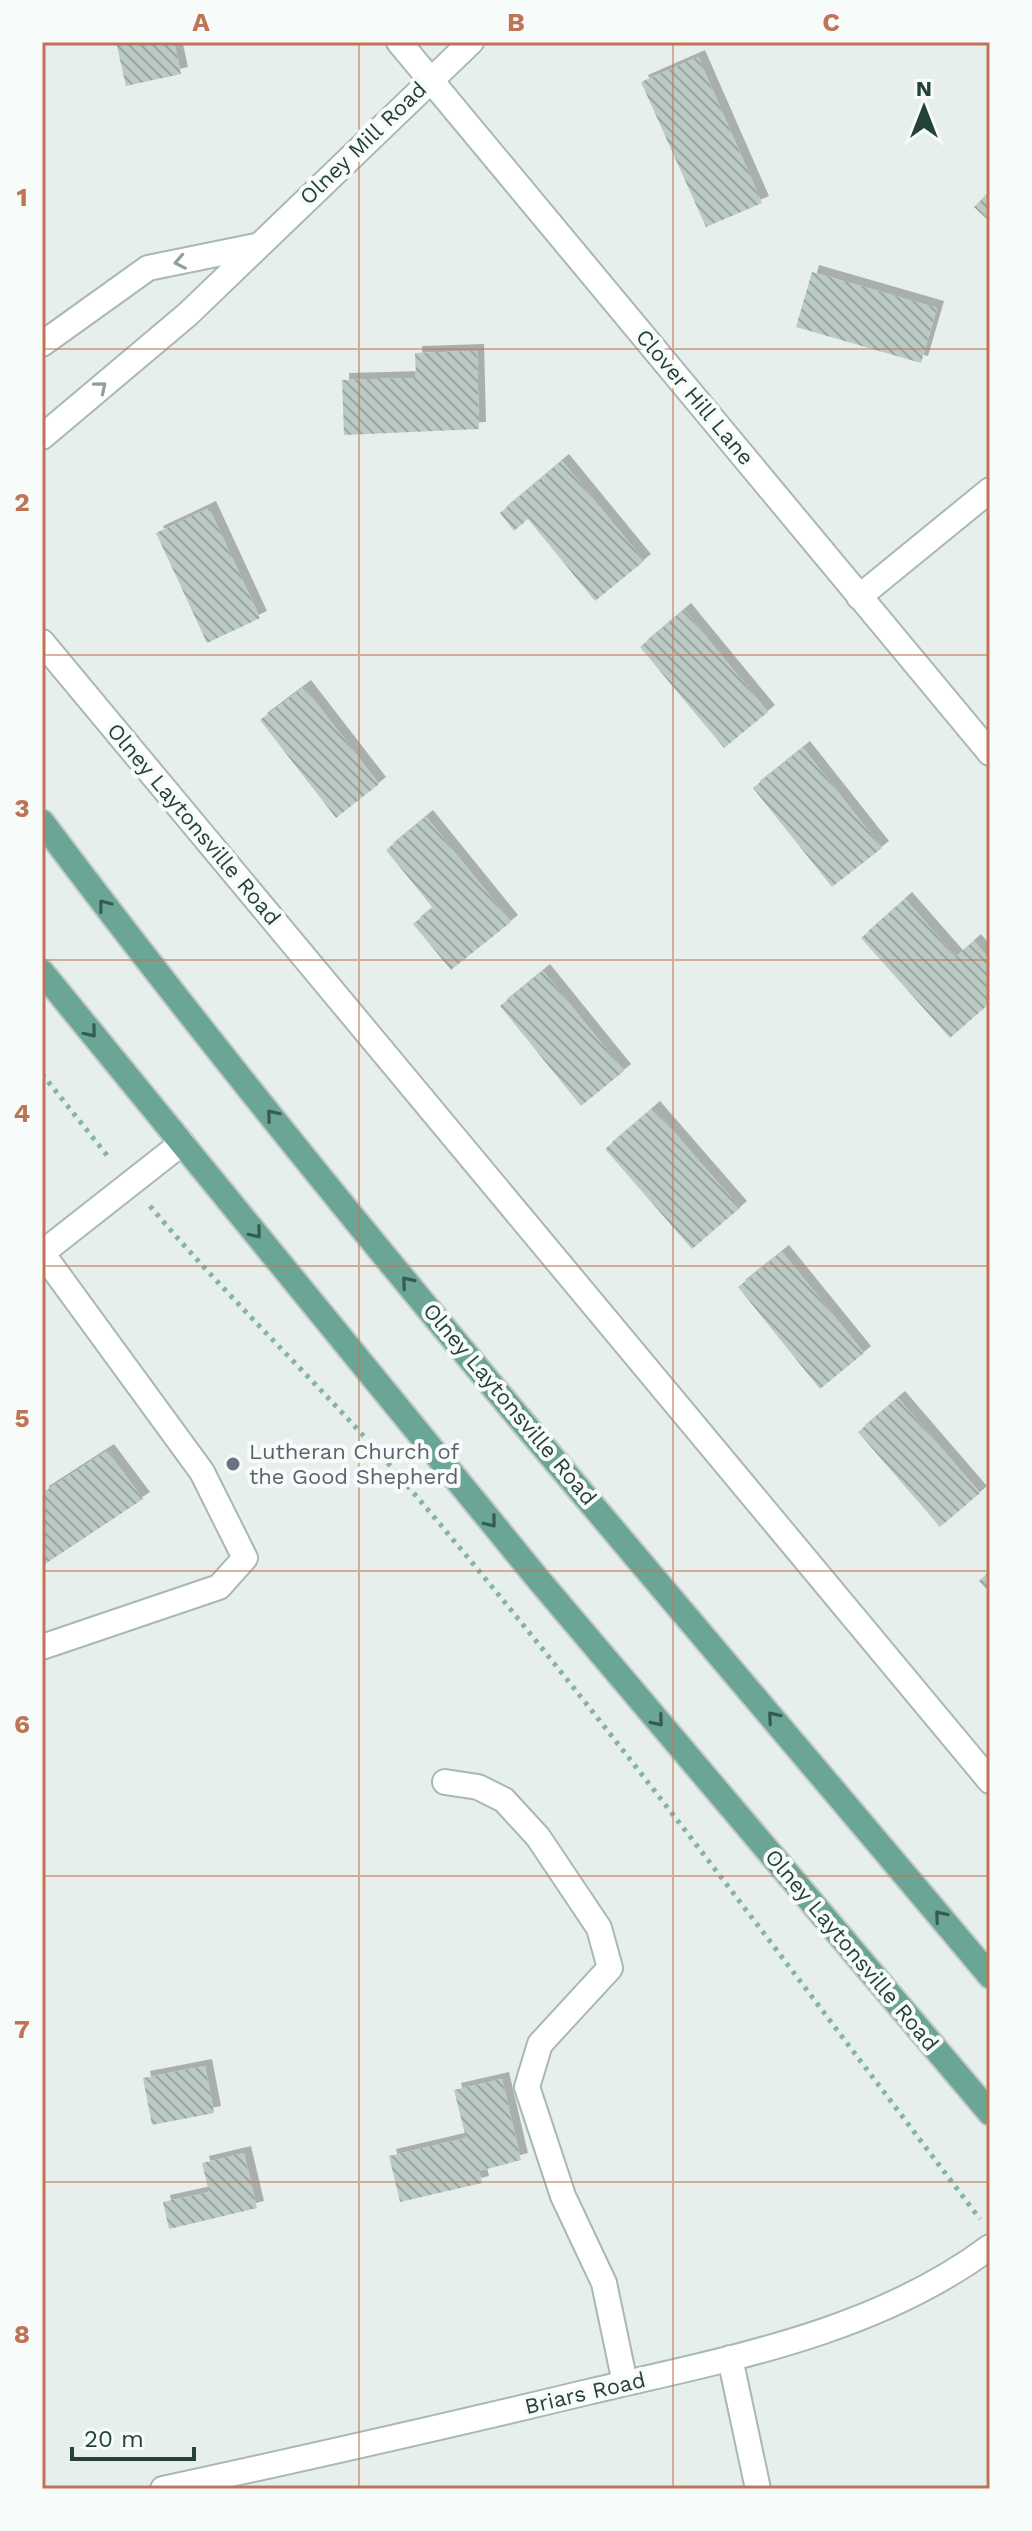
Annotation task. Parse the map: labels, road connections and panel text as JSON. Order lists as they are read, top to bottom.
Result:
{
  "streets": {
    "main road": ["Olney Laytonsville Road"],
    "street": ["Olney Mill Road", "Clover Hill Lane", "Briars Road"]
  },
  "crossings": [
    ["Olney Mill Road", "Clover Hill Lane"]
  ],
  "places": ["Lutheran Church of the Good Shepherd"],
  "scale_bar": "20 m",
  "north": "top",
  "grid": {
    "columns": ["A", "B", "C"],
    "rows": [
      "1",
      "2",
      "3",
      "4",
      "5",
      "6",
      "7",
      "8"
    ]
  }
}
